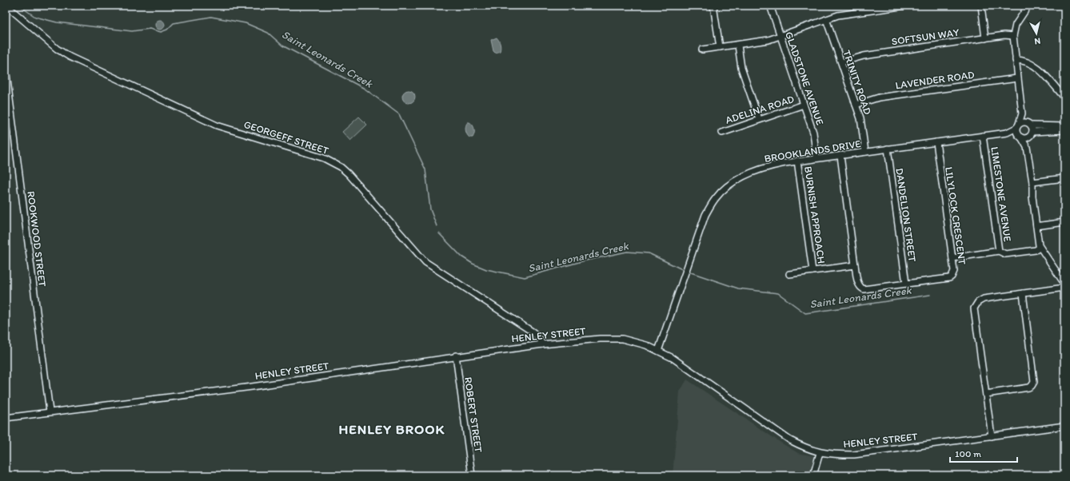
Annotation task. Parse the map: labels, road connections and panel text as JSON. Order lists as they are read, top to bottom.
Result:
{
  "streets": {
    "street": [
      "SOFTSUN WAY",
      "GLADSTONE AVENUE",
      "LAVENDER ROAD",
      "TRINITY ROAD",
      "ADELINA ROAD",
      "GEORGEFF STREET",
      "BROOKLANDS DRIVE",
      "LIMESTONE AVENUE",
      "BURNISH APPROACH",
      "DANDELION STREET",
      "LILYLOCK CRESCENT",
      "ROOKWOOD STREET",
      "HENLEY STREET",
      "ROBERT STREET"
    ]
  },
  "crossings": [
    ["SOFTSUN WAY", "TRINITY ROAD"],
    ["GLADSTONE AVENUE", "ADELINA ROAD"],
    ["GLADSTONE AVENUE", "BROOKLANDS DRIVE"],
    ["LAVENDER ROAD", "TRINITY ROAD"],
    ["TRINITY ROAD", "BROOKLANDS DRIVE"],
    ["GEORGEFF STREET", "HENLEY STREET"],
    ["BROOKLANDS DRIVE", "LIMESTONE AVENUE"],
    ["BROOKLANDS DRIVE", "BURNISH APPROACH"],
    ["BROOKLANDS DRIVE", "DANDELION STREET"],
    ["BROOKLANDS DRIVE", "LILYLOCK CRESCENT"],
    ["BROOKLANDS DRIVE", "HENLEY STREET"],
    ["DANDELION STREET", "LILYLOCK CRESCENT"],
    ["ROOKWOOD STREET", "HENLEY STREET"],
    ["HENLEY STREET", "ROBERT STREET"]
  ],
  "districts": ["HENLEY BROOK"],
  "water": ["Saint Leonards Creek"],
  "scale_bar": "100 m",
  "north": "bottom"
}
